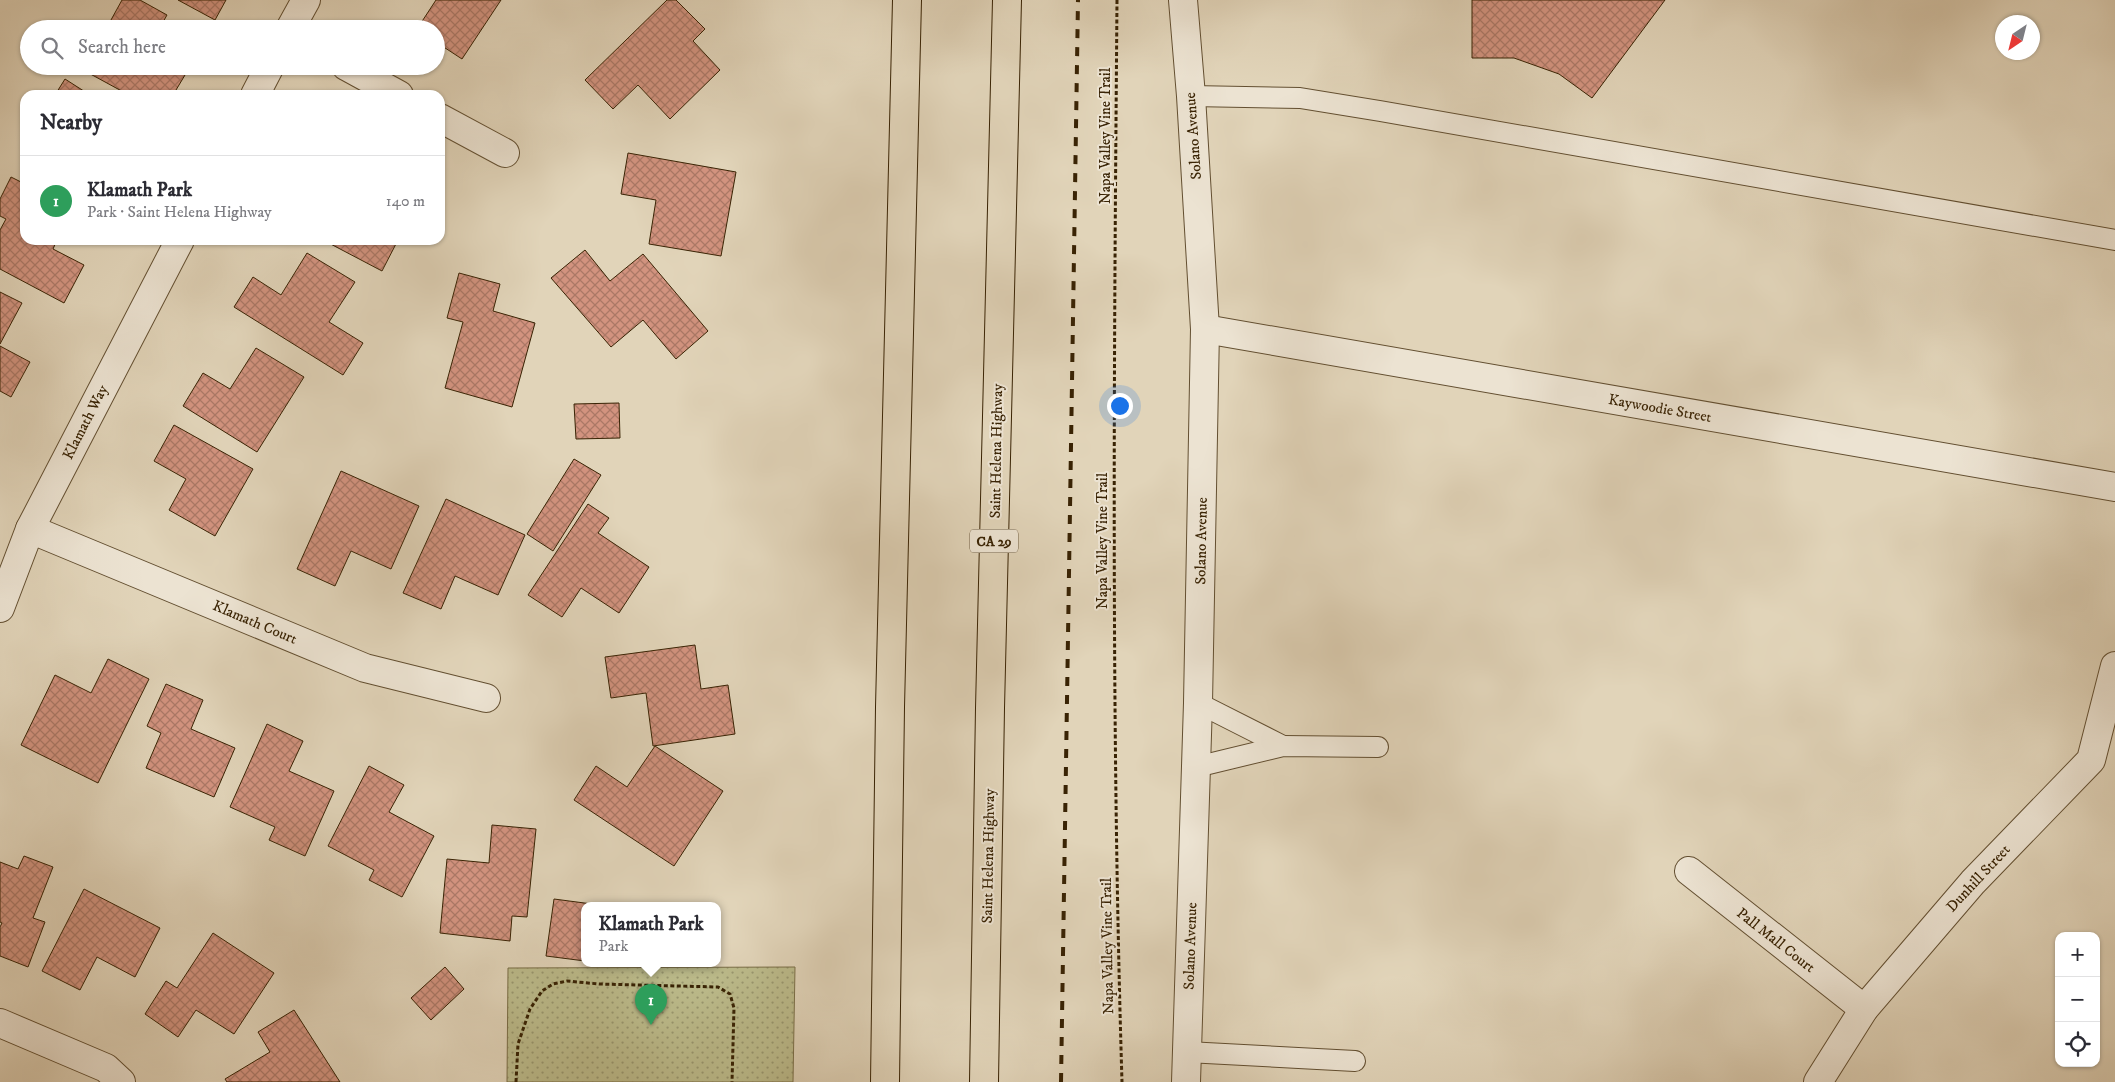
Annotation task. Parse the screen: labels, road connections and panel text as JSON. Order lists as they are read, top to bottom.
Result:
{
  "streets": {
    "highway": ["Saint Helena Highway", "CA 29"],
    "street": [
      "Solano Avenue",
      "Kaywoodie Street",
      "Klamath Way",
      "Klamath Court",
      "Dunhill Street",
      "Pall Mall Court"
    ],
    "path": ["Napa Valley Vine Trail"]
  },
  "crossings": [
    ["Solano Avenue", "Kaywoodie Street"],
    ["Klamath Way", "Klamath Court"],
    ["Dunhill Street", "Pall Mall Court"]
  ],
  "north": "bottom left",
  "page": {
    "search": "Search here",
    "heading": "Nearby",
    "list": [
      {
        "mark": "1",
        "name": "Klamath Park",
        "note": "Park · Saint Helena Highway",
        "value": "140 m"
      }
    ],
    "popup": ["Klamath Park", "Park"],
    "map_buttons": ["+", "−"],
    "pins": "1"
  }
}
